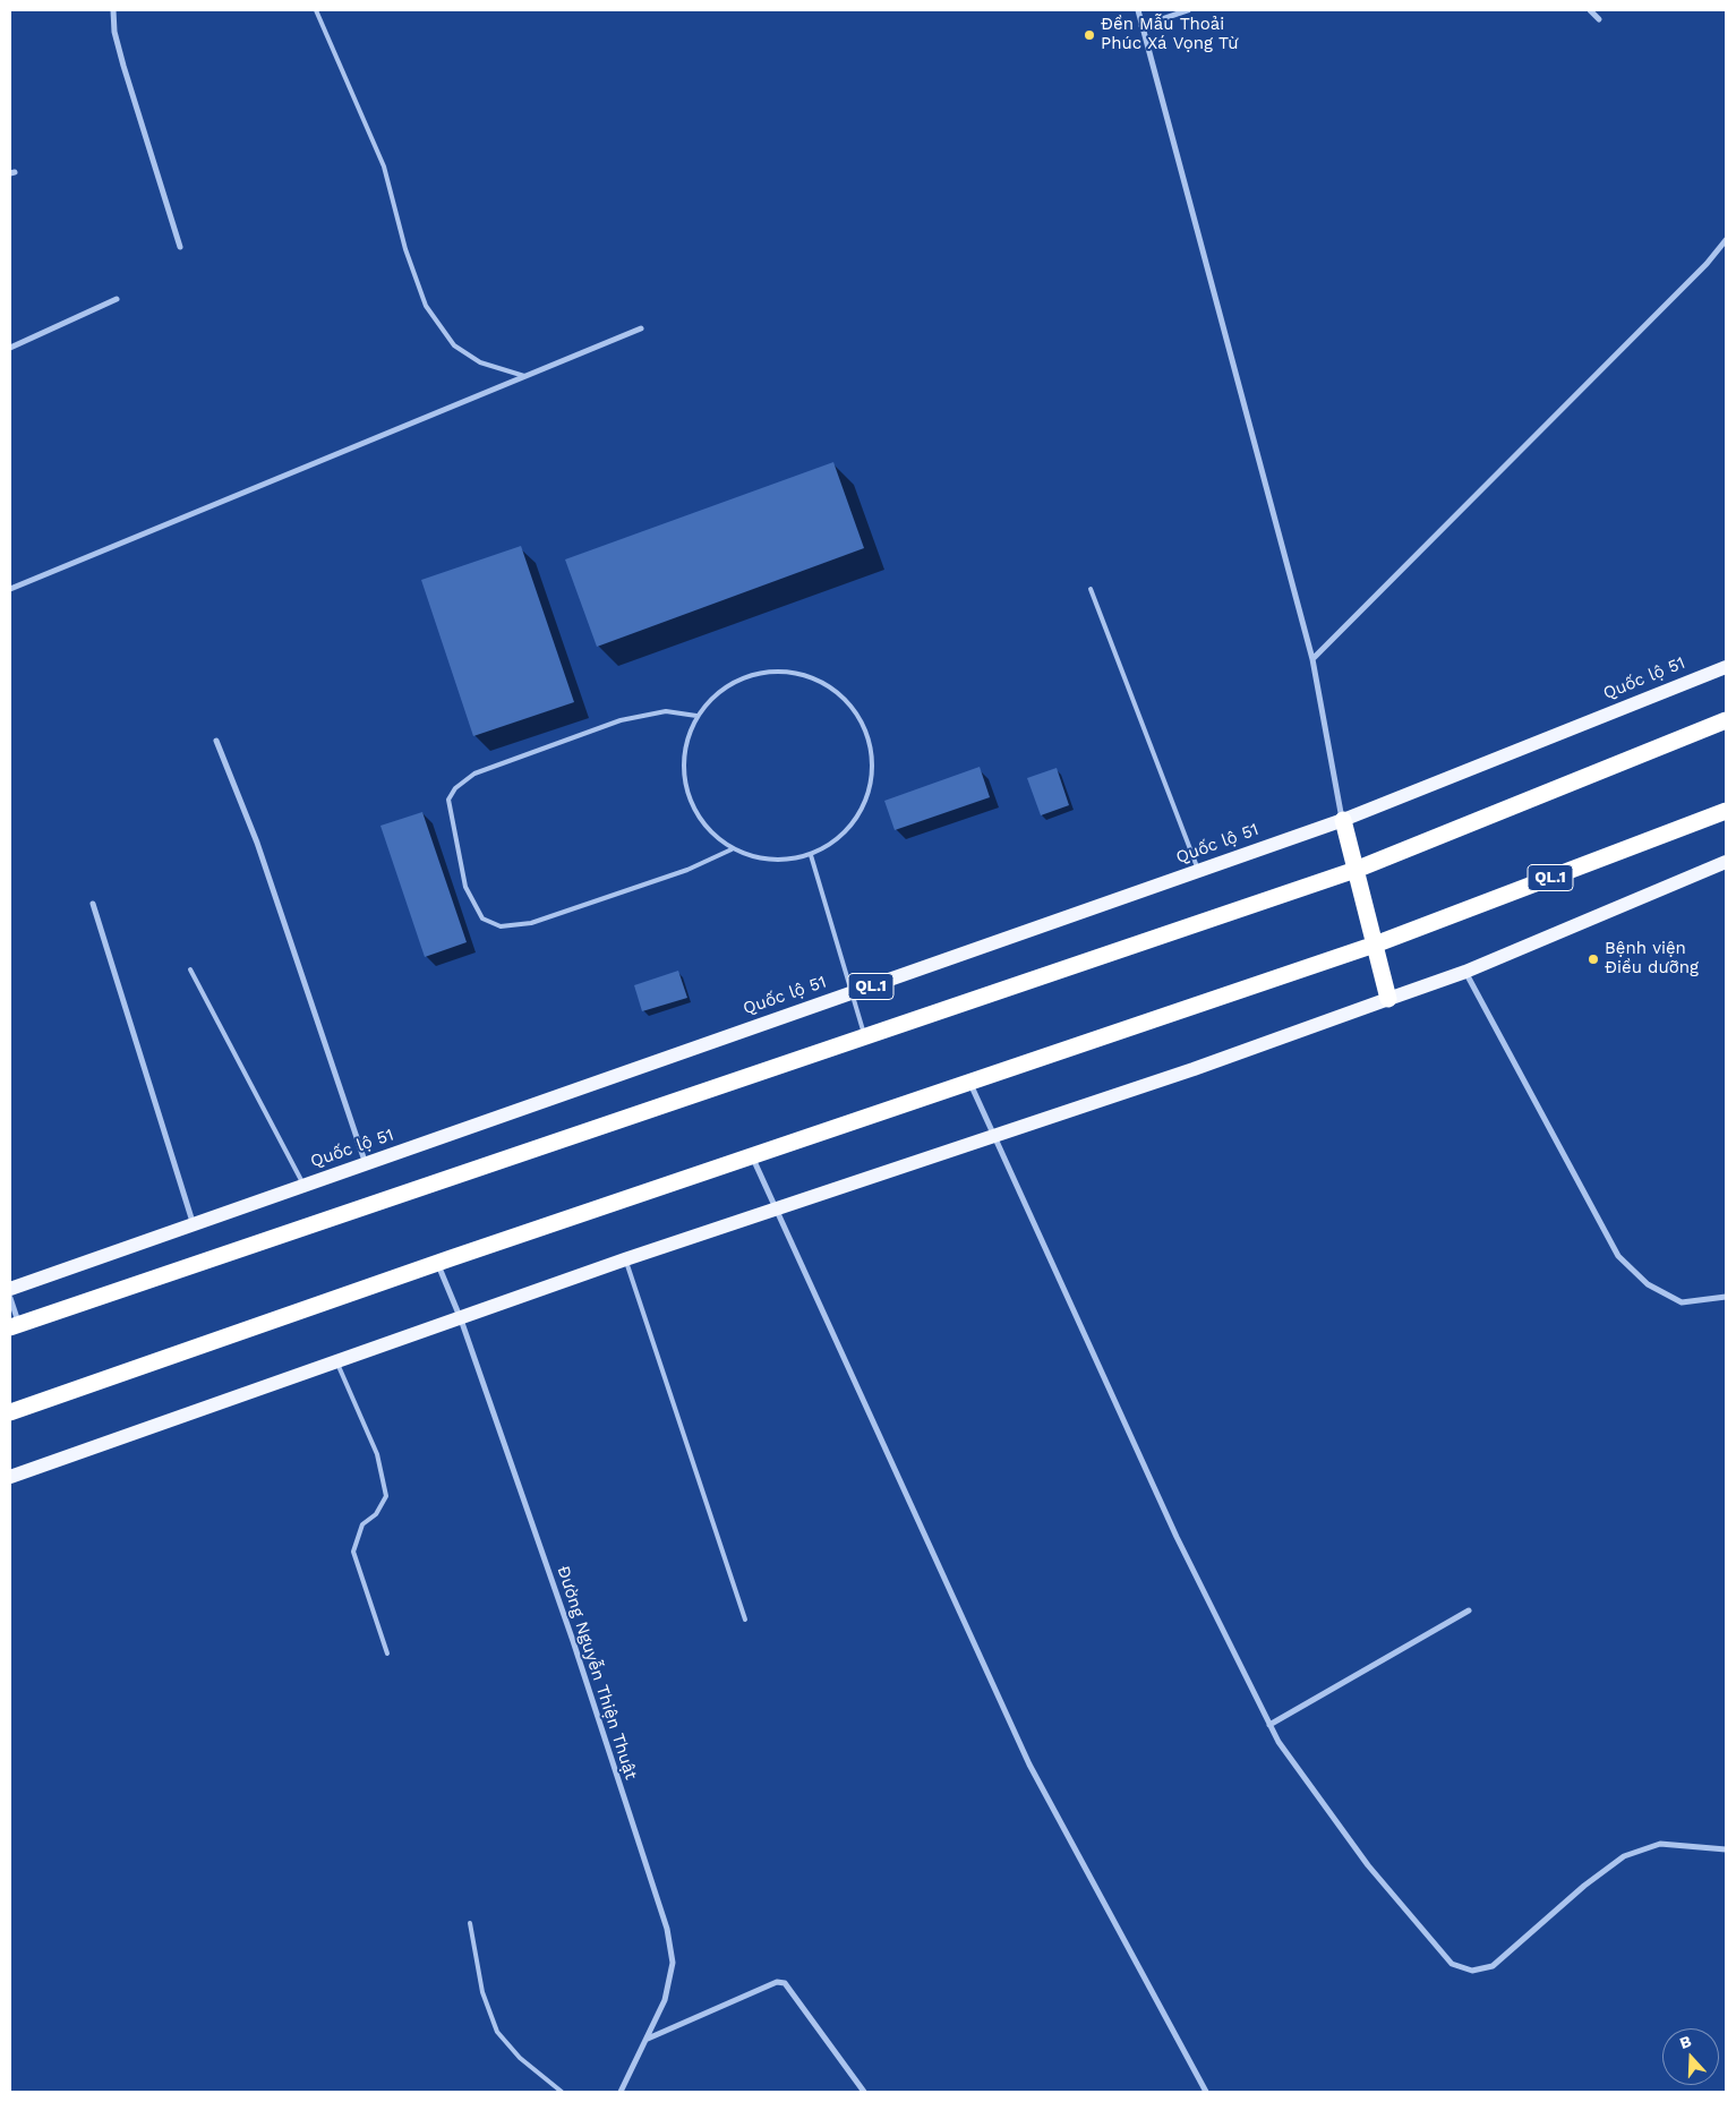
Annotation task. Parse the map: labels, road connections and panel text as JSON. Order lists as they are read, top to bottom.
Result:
{
  "streets": {
    "highway": ["QL.1"],
    "main road": ["Quốc lộ 51"],
    "street": ["Đường Nguyễn Thiện Thuật"]
  },
  "crossings": [
    ["QL.1", "Đường Nguyễn Thiện Thuật"]
  ],
  "places": ["Đền Mẫu Thoải Phúc Xá Vọng Từ", "Bệnh viện Điều dưỡng"],
  "north": "top"
}
